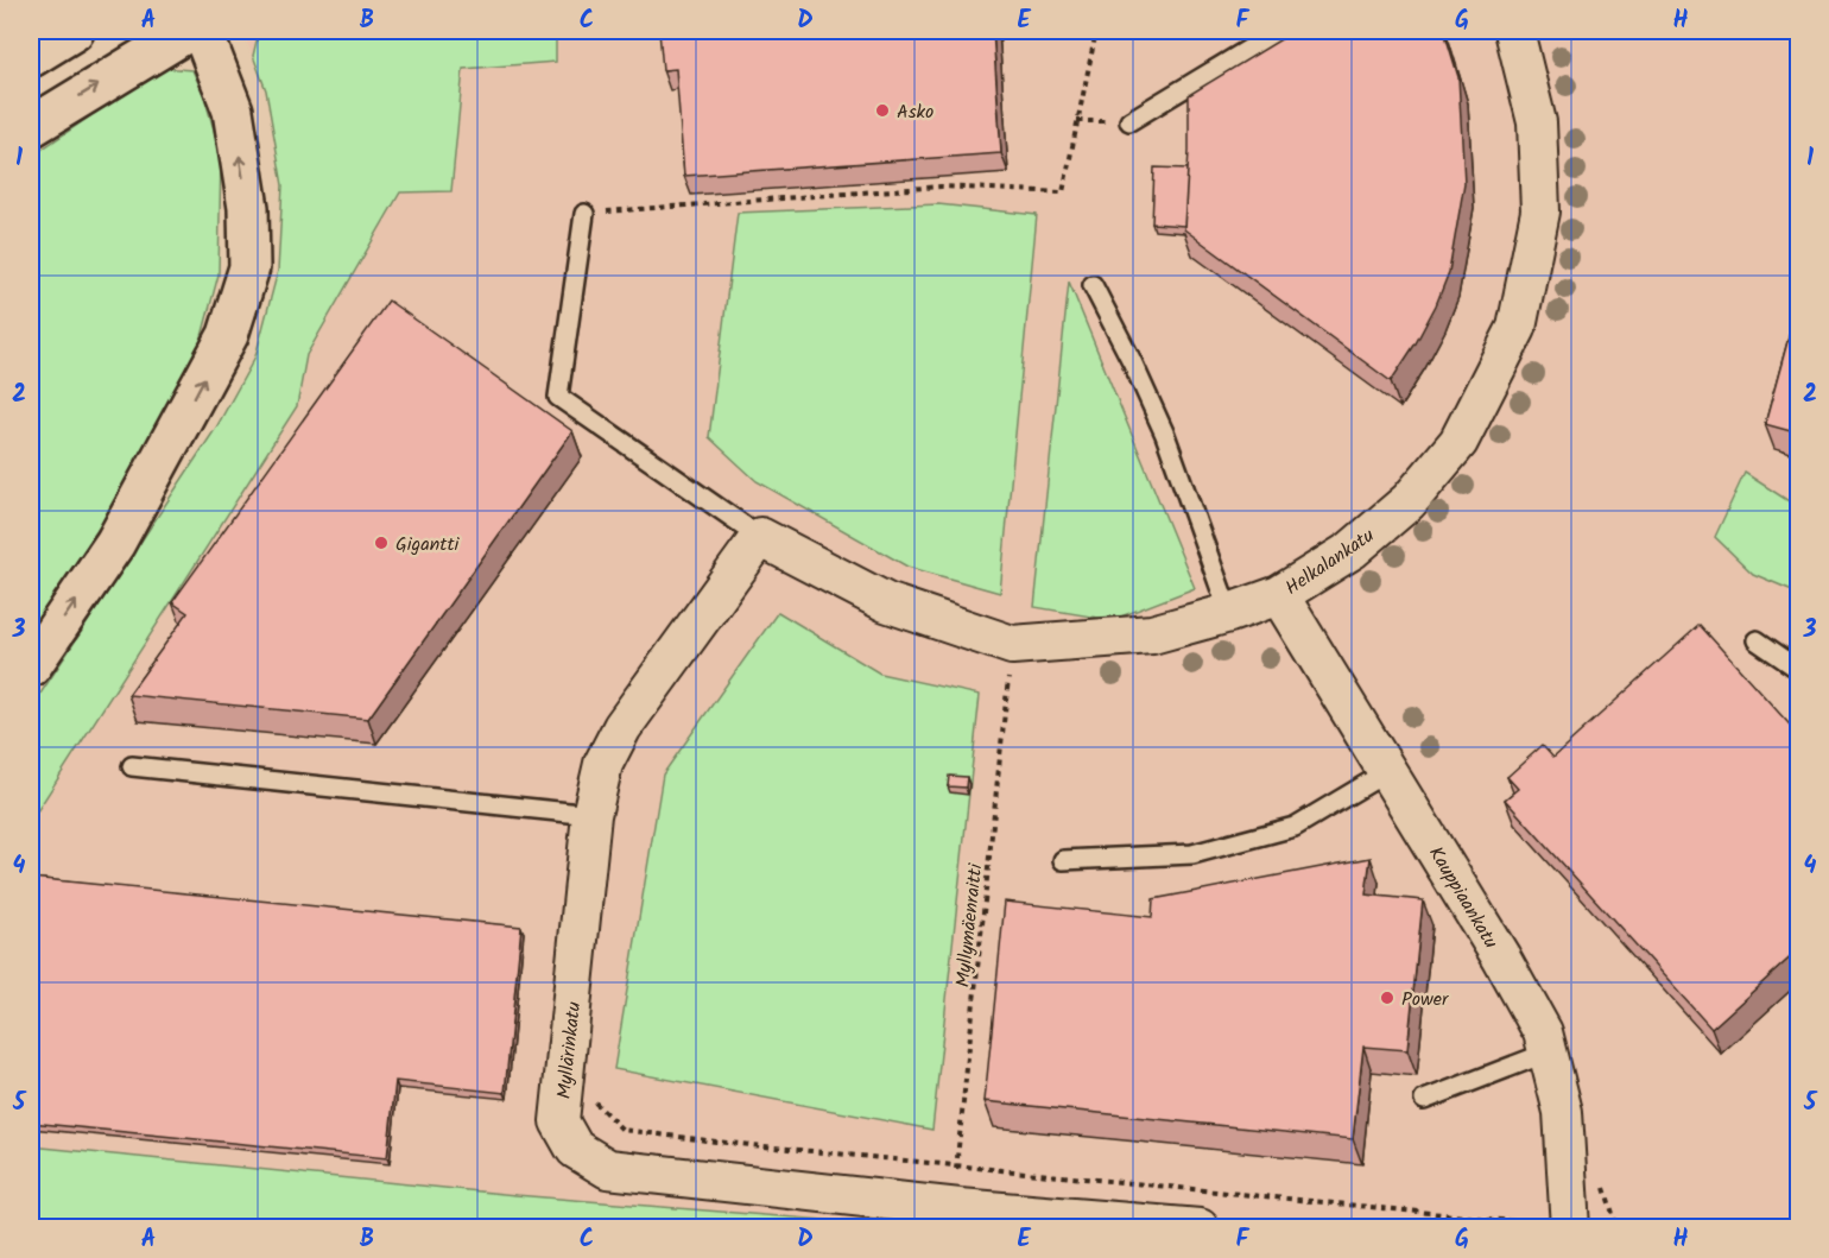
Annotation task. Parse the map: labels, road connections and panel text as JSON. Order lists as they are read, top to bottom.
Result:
{
  "streets": {
    "street": ["Helkalankatu", "Kauppiaankatu", "Myllärinkatu"],
    "path": ["Myllymäenraitti"]
  },
  "crossings": [
    ["Helkalankatu", "Kauppiaankatu"],
    ["Helkalankatu", "Myllymäenraitti"],
    ["Helkalankatu", "Myllärinkatu"],
    ["Myllymäenraitti", "Myllärinkatu"]
  ],
  "places": ["Asko", "Gigantti", "Power"],
  "grid": {
    "columns": [
      "A",
      "B",
      "C",
      "D",
      "E",
      "F",
      "G",
      "H"
    ],
    "rows": [
      "1",
      "2",
      "3",
      "4",
      "5"
    ]
  }
}
